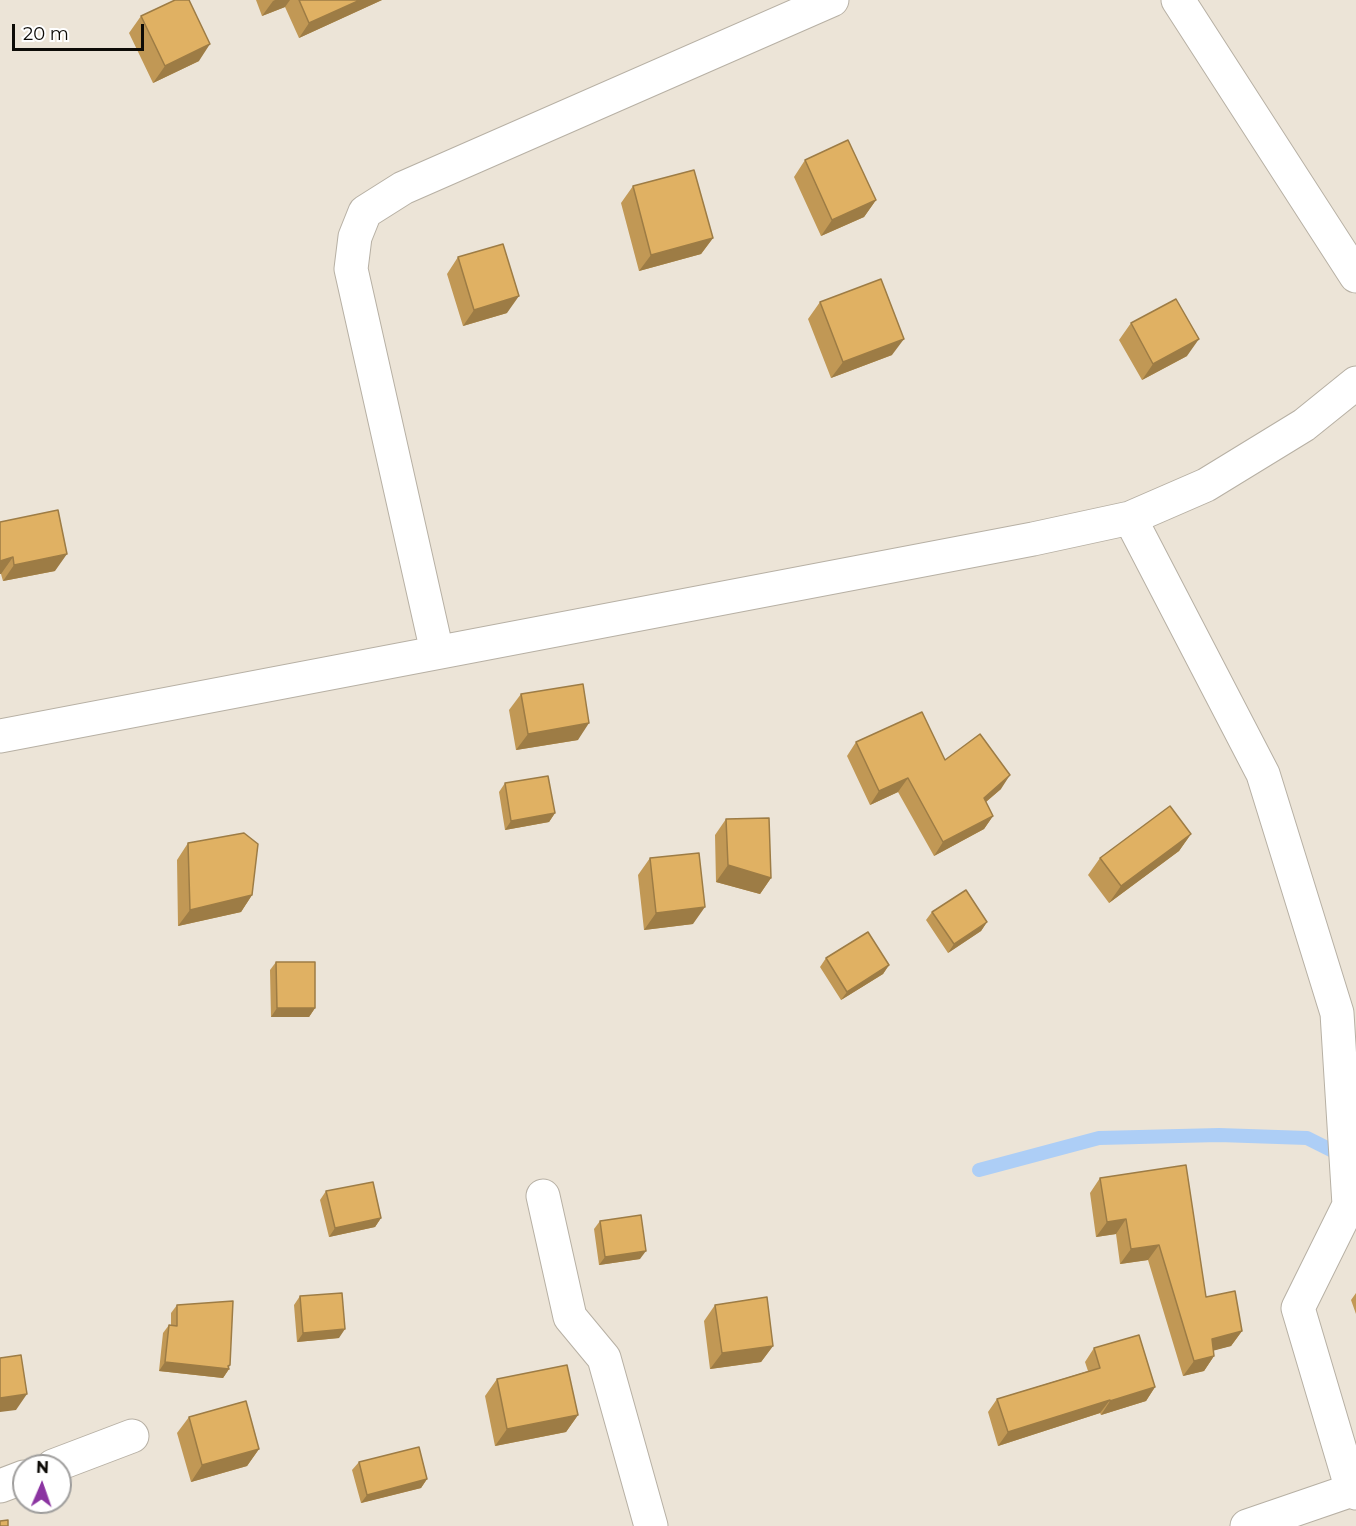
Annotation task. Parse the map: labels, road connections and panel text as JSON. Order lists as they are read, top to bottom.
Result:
{
  "scale_bar": "20 m",
  "north": "top"
}
